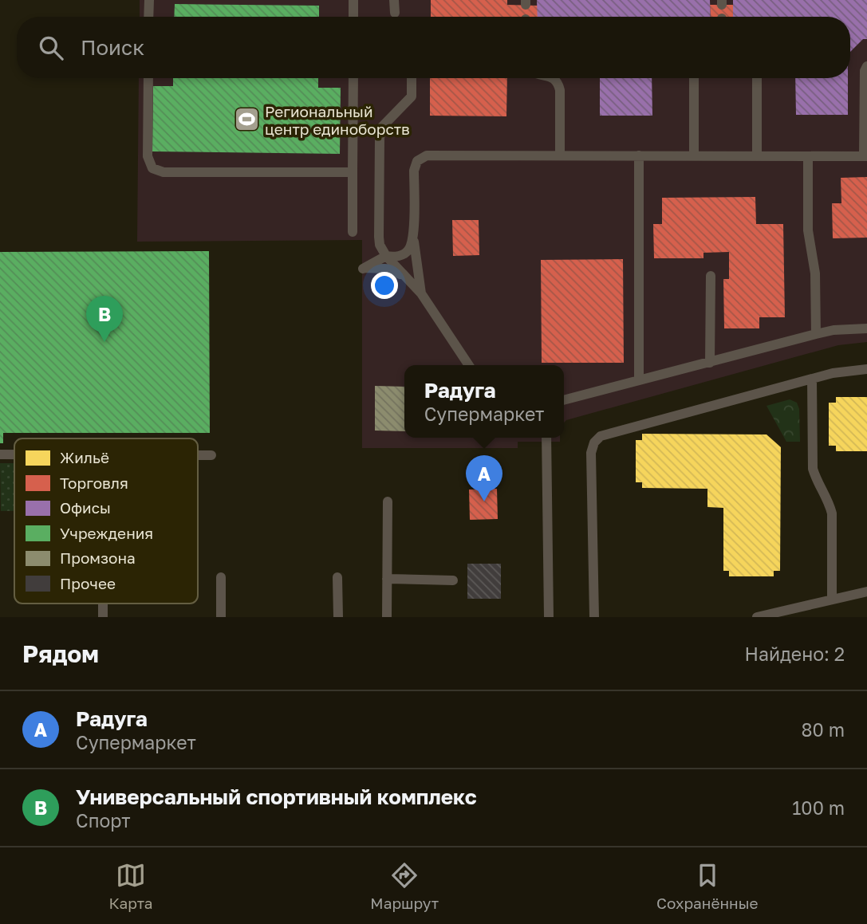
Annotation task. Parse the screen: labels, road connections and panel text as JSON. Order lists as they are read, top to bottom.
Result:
{
  "places": {
    "sports": ["Региональный центр единоборств"]
  },
  "legend": [
    "Жильё",
    "Торговля",
    "Офисы",
    "Учреждения",
    "Промзона",
    "Прочее"
  ],
  "page": {
    "search": "Поиск",
    "pins": ["B", "A"],
    "popup": ["Радуга", "Супермаркет"],
    "heading": ["Рядом", "Найдено: 2"],
    "list": [
      {
        "mark": "A",
        "name": "Радуга",
        "note": "Супермаркет",
        "value": "80 m"
      },
      {
        "mark": "B",
        "name": "Универсальный спортивный комплекс",
        "note": "Спорт",
        "value": "100 m"
      }
    ],
    "nav": ["Карта", "Маршрут", "Сохранённые"]
  }
}
